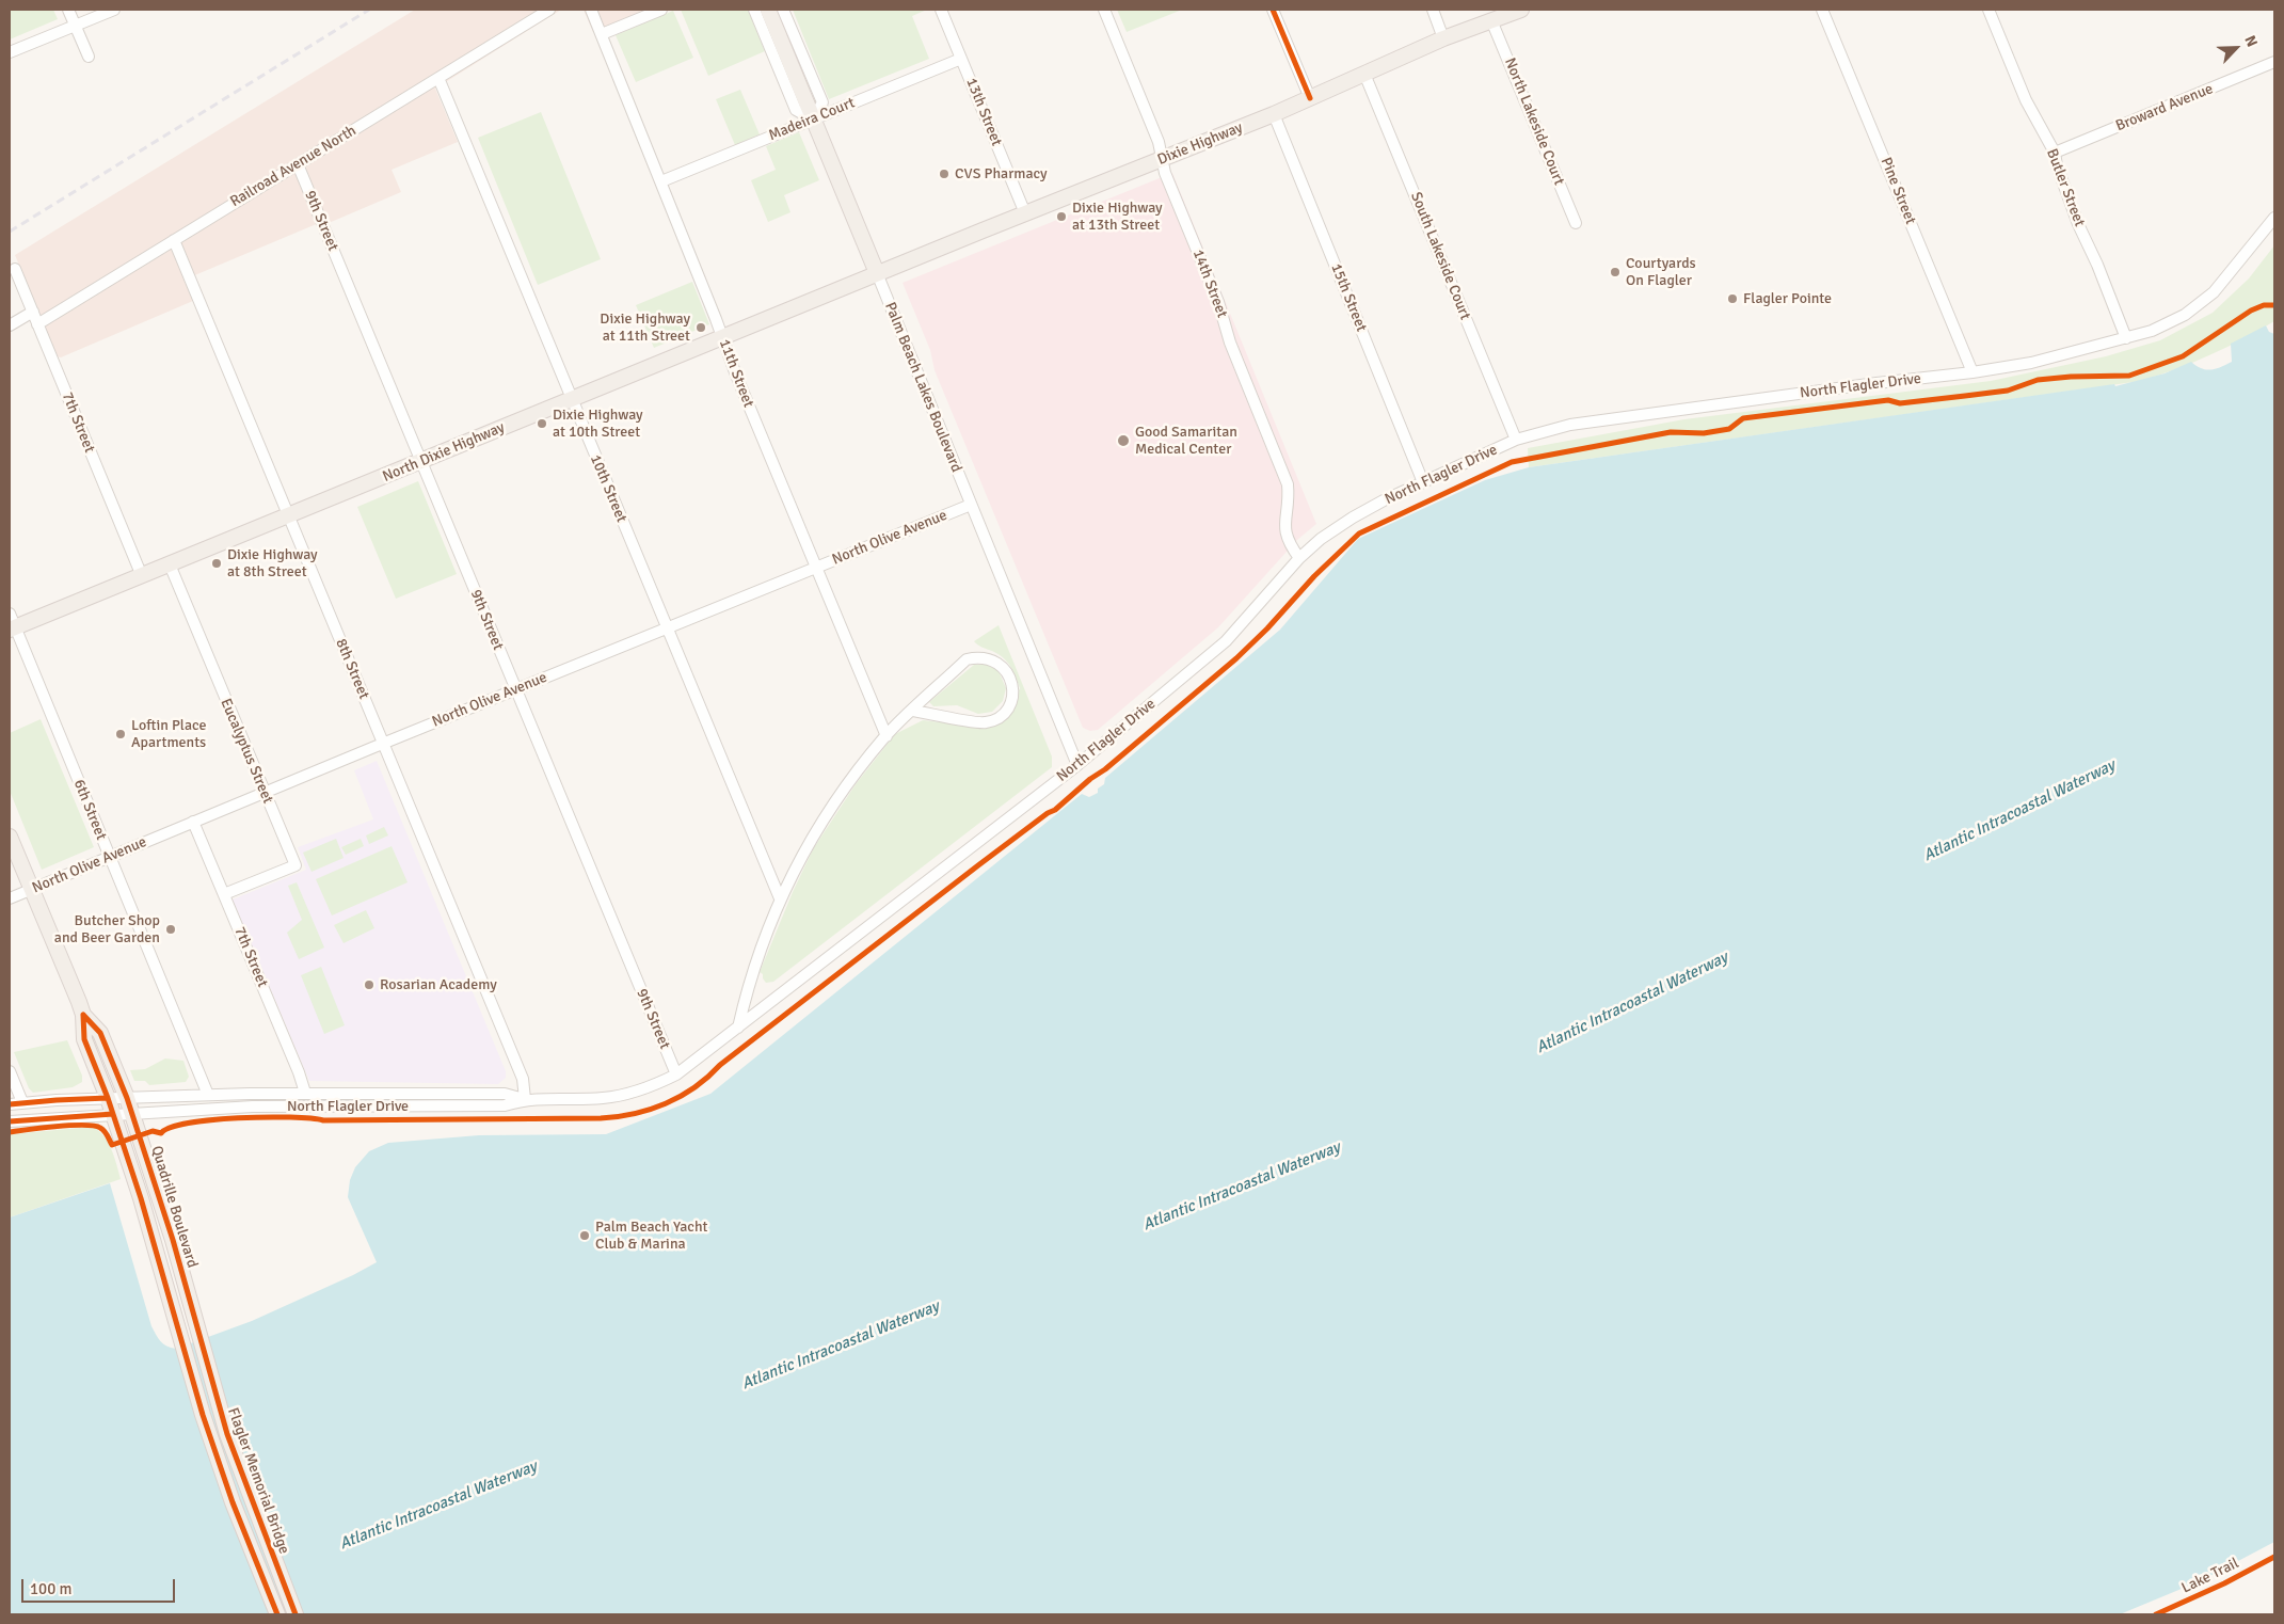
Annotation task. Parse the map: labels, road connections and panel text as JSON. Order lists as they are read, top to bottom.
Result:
{
  "streets": {
    "main road": [
      "Dixie Highway",
      "Palm Beach Lakes Boulevard",
      "North Dixie Highway",
      "Quadrille Boulevard",
      "Flagler Memorial Bridge"
    ],
    "street": [
      "Broward Avenue",
      "13th Street",
      "Madeira Court",
      "North Lakeside Court",
      "Railroad Avenue North",
      "Butler Street",
      "Pine Street",
      "9th Street",
      "South Lakeside Court",
      "14th Street",
      "15th Street",
      "11th Street",
      "North Flagler Drive",
      "7th Street",
      "10th Street",
      "North Olive Avenue",
      "8th Street",
      "Eucalyptus Street",
      "6th Street"
    ],
    "cycle path": ["Lake Trail"]
  },
  "crossings": [
    ["Broward Avenue", "Butler Street"],
    ["13th Street", "Madeira Court"],
    ["13th Street", "Dixie Highway"],
    ["Madeira Court", "11th Street"],
    ["Madeira Court", "Palm Beach Lakes Boulevard"],
    ["North Lakeside Court", "Dixie Highway"],
    ["Dixie Highway", "South Lakeside Court"],
    ["Dixie Highway", "14th Street"],
    ["Dixie Highway", "15th Street"],
    ["Dixie Highway", "Palm Beach Lakes Boulevard"],
    ["Dixie Highway", "North Dixie Highway"],
    ["Railroad Avenue North", "9th Street"],
    ["Railroad Avenue North", "7th Street"],
    ["Railroad Avenue North", "10th Street"],
    ["Railroad Avenue North", "8th Street"],
    ["Butler Street", "North Flagler Drive"],
    ["Pine Street", "North Flagler Drive"],
    ["9th Street", "North Flagler Drive"],
    ["9th Street", "North Dixie Highway"],
    ["9th Street", "North Olive Avenue"],
    ["South Lakeside Court", "North Flagler Drive"],
    ["14th Street", "North Flagler Drive"],
    ["15th Street", "North Flagler Drive"],
    ["11th Street", "North Dixie Highway"],
    ["11th Street", "North Olive Avenue"],
    ["North Flagler Drive", "Palm Beach Lakes Boulevard"],
    ["North Flagler Drive", "7th Street"],
    ["North Flagler Drive", "8th Street"],
    ["North Flagler Drive", "6th Street"],
    ["North Flagler Drive", "Quadrille Boulevard"],
    ["Palm Beach Lakes Boulevard", "North Dixie Highway"],
    ["Palm Beach Lakes Boulevard", "North Olive Avenue"],
    ["7th Street", "North Dixie Highway"],
    ["7th Street", "North Olive Avenue"],
    ["7th Street", "Eucalyptus Street"],
    ["North Dixie Highway", "10th Street"],
    ["North Dixie Highway", "8th Street"],
    ["North Dixie Highway", "Eucalyptus Street"],
    ["North Dixie Highway", "6th Street"],
    ["10th Street", "North Olive Avenue"],
    ["North Olive Avenue", "8th Street"],
    ["North Olive Avenue", "Eucalyptus Street"],
    ["North Olive Avenue", "6th Street"],
    ["Quadrille Boulevard", "Flagler Memorial Bridge"]
  ],
  "water": ["Atlantic Intracoastal Waterway"],
  "places": [
    "CVS Pharmacy",
    "Dixie Highway at 13th Street",
    "Courtyards On Flagler",
    "Flagler Pointe",
    "Dixie Highway at 11th Street",
    "Dixie Highway at 10th Street",
    "Good Samaritan Medical Center",
    "Dixie Highway at 8th Street",
    "Loftin Place Apartments",
    "Butcher Shop and Beer Garden",
    "Rosarian Academy",
    "Palm Beach Yacht Club & Marina"
  ],
  "scale_bar": "100 m",
  "north": "top right"
}
